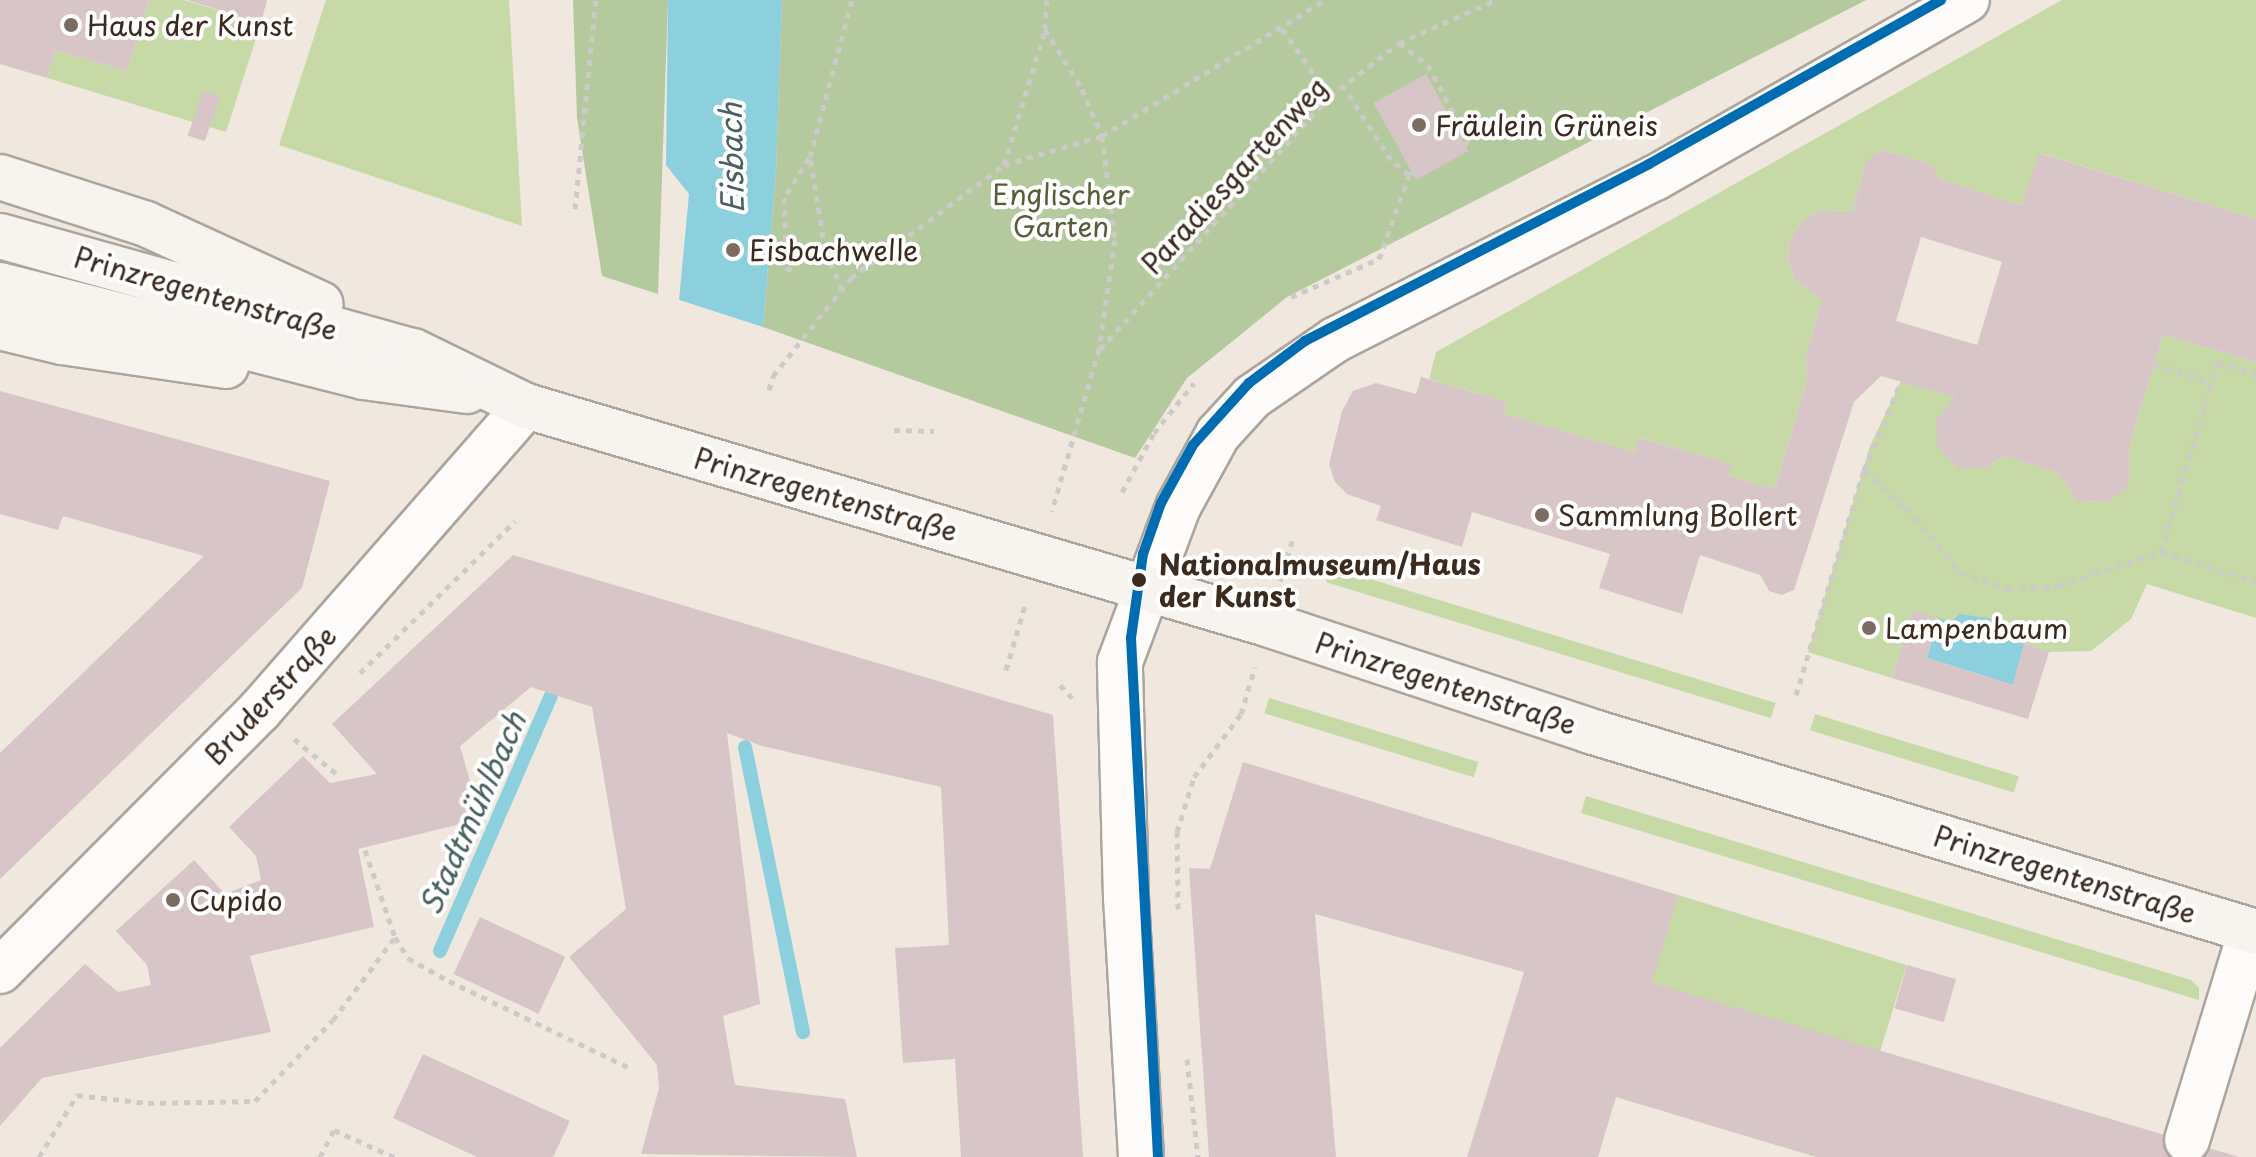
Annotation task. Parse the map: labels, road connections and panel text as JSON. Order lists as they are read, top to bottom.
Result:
{
  "streets": {
    "main road": ["Prinzregentenstraße"],
    "street": ["Bruderstraße"],
    "path": ["Paradiesgartenweg"]
  },
  "crossings": [
    ["Prinzregentenstraße", "Bruderstraße"]
  ],
  "water": ["Eisbach", "Stadtmühlbach"],
  "parks": ["Englischer Garten"],
  "places": [
    "Haus der Kunst",
    "Fräulein Grüneis",
    "Eisbachwelle",
    "Sammlung Bollert",
    "Nationalmuseum/Haus der Kunst",
    "Lampenbaum",
    "Cupido"
  ]
}
